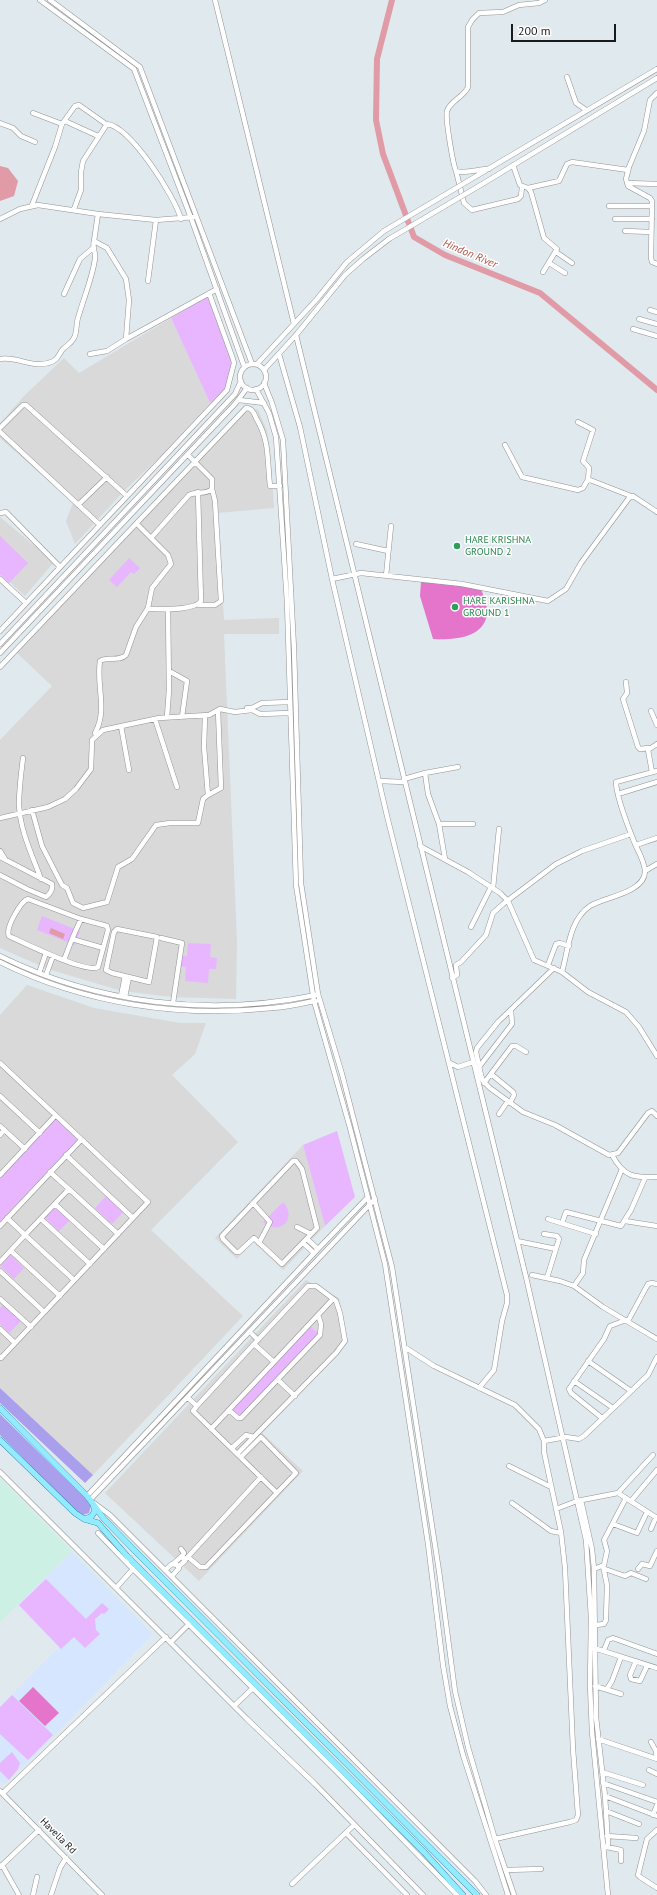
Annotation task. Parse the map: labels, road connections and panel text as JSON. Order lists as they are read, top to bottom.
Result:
{
  "streets": {
    "street": ["Havelia Rd"]
  },
  "water": ["Hindon River"],
  "places": ["HARE KRISHNA GROUND 2", "HARE KARISHNA GROUND 1"],
  "scale_bar": "200 m"
}
